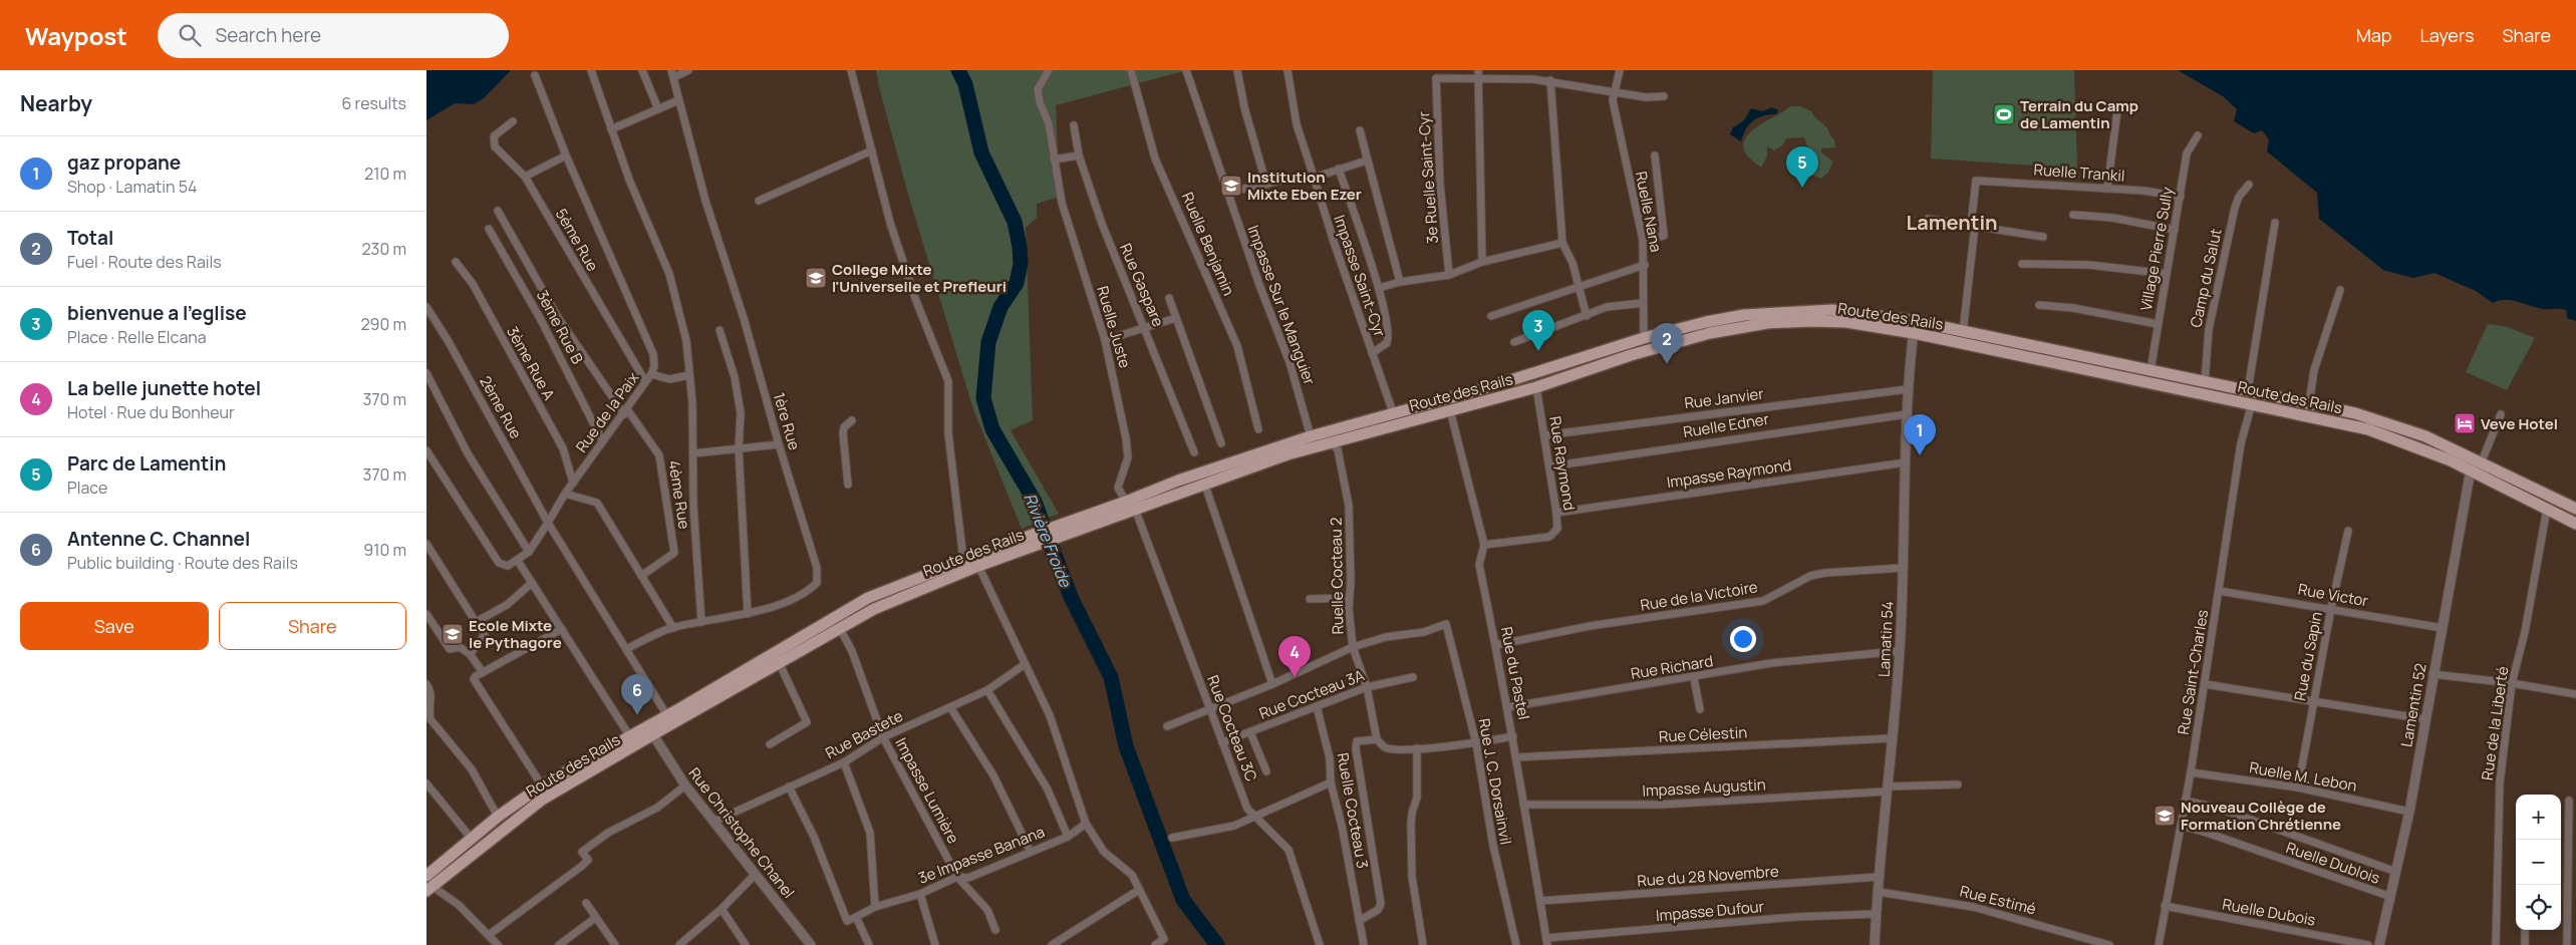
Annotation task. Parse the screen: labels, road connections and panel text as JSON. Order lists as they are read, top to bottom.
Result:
{
  "streets": {
    "main road": ["Route des Rails"],
    "street": [
      "Ruelle Trankil",
      "3e Ruelle Saint-Cyr",
      "Ruelle Nana",
      "5ème Rue",
      "Ruelle Benjamin",
      "Village Pierre Sully",
      "Impasse Saint-Cyr",
      "Camp du Salut",
      "Rue Gaspare",
      "Impasse Sur le Manguier",
      "3ème Rue B",
      "Ruelle Juste",
      "3ème Rue A",
      "Rue Janvier",
      "2ème Rue",
      "Rue de la Paix",
      "1ère Rue",
      "Ruelle Edner",
      "Rue Raymond",
      "Impasse Raymond",
      "4ème Rue",
      "Ruelle Cocteau 2",
      "Rue Victor",
      "Rue de la Victoire",
      "Lamatin 54",
      "Rue du Sapin",
      "Rue Richard",
      "Rue Saint-Charles",
      "Rue du Pastel",
      "Rue Cocteau 3A",
      "Lamentin 52",
      "Rue de la Liberté",
      "Rue Cocteau 3C",
      "Rue Bastete",
      "Rue Célestin",
      "Ruelle M. Lebon",
      "Rue J. C. Dorsainvil",
      "Impasse Augustin",
      "Impasse Lumière",
      "Ruelle Cocteau 3",
      "Rue Christophe Chanel",
      "3e Impasse Banana",
      "Ruelle Dublois",
      "Rue du 28 Novembre",
      "Rue Estimé",
      "Impasse Dufour",
      "Ruelle Dubois"
    ]
  },
  "crossings": [
    ["Ruelle Trankil", "Village Pierre Sully"],
    ["Ruelle Nana", "Route des Rails"],
    ["5ème Rue", "Rue de la Paix"],
    ["Village Pierre Sully", "Route des Rails"],
    ["Impasse Saint-Cyr", "Route des Rails"],
    ["Camp du Salut", "Route des Rails"],
    ["Impasse Sur le Manguier", "Route des Rails"],
    ["Route des Rails", "Ruelle Juste"],
    ["Route des Rails", "Rue Raymond"],
    ["Route des Rails", "Ruelle Cocteau 2"],
    ["Route des Rails", "Lamatin 54"],
    ["Route des Rails", "Rue Saint-Charles"],
    ["Route des Rails", "Rue du Pastel"],
    ["Route des Rails", "Lamentin 52"],
    ["Route des Rails", "Rue de la Liberté"],
    ["Route des Rails", "Rue Cocteau 3C"],
    ["Route des Rails", "Impasse Lumière"],
    ["Route des Rails", "Rue Christophe Chanel"],
    ["3ème Rue B", "Rue de la Paix"],
    ["Ruelle Juste", "Rue Cocteau 3C"],
    ["3ème Rue A", "Rue de la Paix"],
    ["Rue Janvier", "Rue Raymond"],
    ["Rue Janvier", "Lamatin 54"],
    ["2ème Rue", "Rue de la Paix"],
    ["Rue de la Paix", "4ème Rue"],
    ["Ruelle Edner", "Rue Raymond"],
    ["Ruelle Edner", "Lamatin 54"],
    ["Rue Raymond", "Impasse Raymond"],
    ["Rue Raymond", "Rue du Pastel"],
    ["Impasse Raymond", "Lamatin 54"],
    ["Ruelle Cocteau 2", "Rue Cocteau 3A"],
    ["Ruelle Cocteau 2", "Rue J. C. Dorsainvil"],
    ["Ruelle Cocteau 2", "Ruelle Cocteau 3"],
    ["Rue Victor", "Rue du Sapin"],
    ["Rue Victor", "Rue Saint-Charles"],
    ["Rue Victor", "Lamentin 52"],
    ["Rue de la Victoire", "Lamatin 54"],
    ["Rue de la Victoire", "Rue du Pastel"],
    ["Lamatin 54", "Rue Richard"],
    ["Lamatin 54", "Rue Célestin"],
    ["Lamatin 54", "Impasse Augustin"],
    ["Lamatin 54", "Rue du 28 Novembre"],
    ["Lamatin 54", "Rue Estimé"],
    ["Lamatin 54", "Impasse Dufour"],
    ["Rue du Sapin", "Ruelle M. Lebon"],
    ["Rue Richard", "Rue du Pastel"],
    ["Rue Saint-Charles", "Ruelle M. Lebon"],
    ["Rue Saint-Charles", "Ruelle Dublois"],
    ["Rue Saint-Charles", "Ruelle Dubois"],
    ["Rue du Pastel", "Rue Célestin"],
    ["Rue du Pastel", "Impasse Augustin"],
    ["Rue du Pastel", "Rue du 28 Novembre"],
    ["Rue du Pastel", "Impasse Dufour"],
    ["Rue Cocteau 3A", "Rue Cocteau 3C"],
    ["Rue Cocteau 3A", "Ruelle Cocteau 3"],
    ["Lamentin 52", "Ruelle M. Lebon"],
    ["Lamentin 52", "Ruelle Dublois"],
    ["Rue Bastete", "Impasse Lumière"],
    ["Rue Bastete", "Rue Christophe Chanel"],
    ["Impasse Lumière", "3e Impasse Banana"]
  ],
  "districts": ["Lamentin"],
  "water": ["Rivière Froide"],
  "places": {
    "sports": ["Terrain du Camp de Lamentin"],
    "school or university": [
      "Institution Mixte Eben Ezer",
      "College Mixte l'Universelle et Prefleuri",
      "Ecole Mixte le Pythagore",
      "Nouveau Collège de Formation Chrétienne"
    ],
    "hotel": ["Veve Hotel"]
  },
  "page": {
    "header": "Waypost",
    "search": "Search here",
    "nav": ["Map", "Layers", "Share"],
    "heading": ["Nearby", "6 results"],
    "list": [
      {
        "mark": "1",
        "name": "gaz propane",
        "note": "Shop · Lamatin 54",
        "value": "210 m"
      },
      {
        "mark": "2",
        "name": "Total",
        "note": "Fuel · Route des Rails",
        "value": "230 m"
      },
      {
        "mark": "3",
        "name": "bienvenue a l'eglise",
        "note": "Place · Relle Elcana",
        "value": "290 m"
      },
      {
        "mark": "4",
        "name": "La belle junette hotel",
        "note": "Hotel · Rue du Bonheur",
        "value": "370 m"
      },
      {
        "mark": "5",
        "name": "Parc de Lamentin",
        "note": "Place",
        "value": "370 m"
      },
      {
        "mark": "6",
        "name": "Antenne C. Channel",
        "note": "Public building · Route des Rails",
        "value": "910 m"
      }
    ],
    "pins": [
      "5",
      "3",
      "2",
      "1",
      "4",
      "6"
    ],
    "buttons": ["Save", "Share"],
    "map_buttons": ["+", "−"]
  }
}
